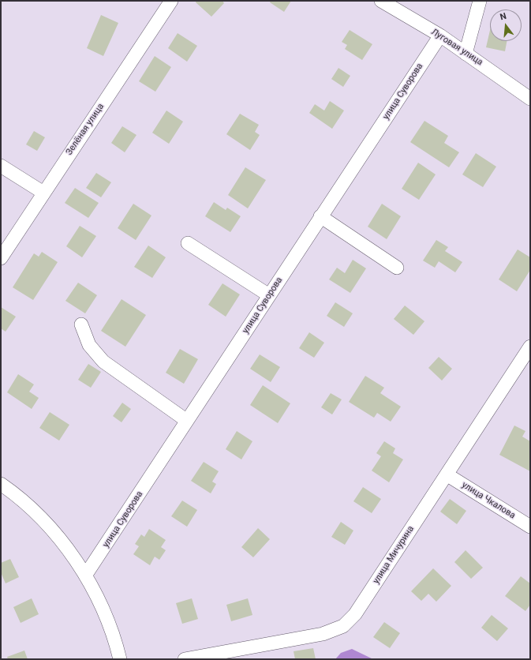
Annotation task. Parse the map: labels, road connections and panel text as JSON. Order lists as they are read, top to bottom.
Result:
{
  "streets": {
    "street": [
      "Луговая улица",
      "улица Суворова",
      "Зелёная улица",
      "улица Чкалова",
      "улица Мичурина"
    ]
  },
  "crossings": [
    ["Луговая улица", "улица Суворова"],
    ["улица Чкалова", "улица Мичурина"]
  ],
  "north": "top"
}
